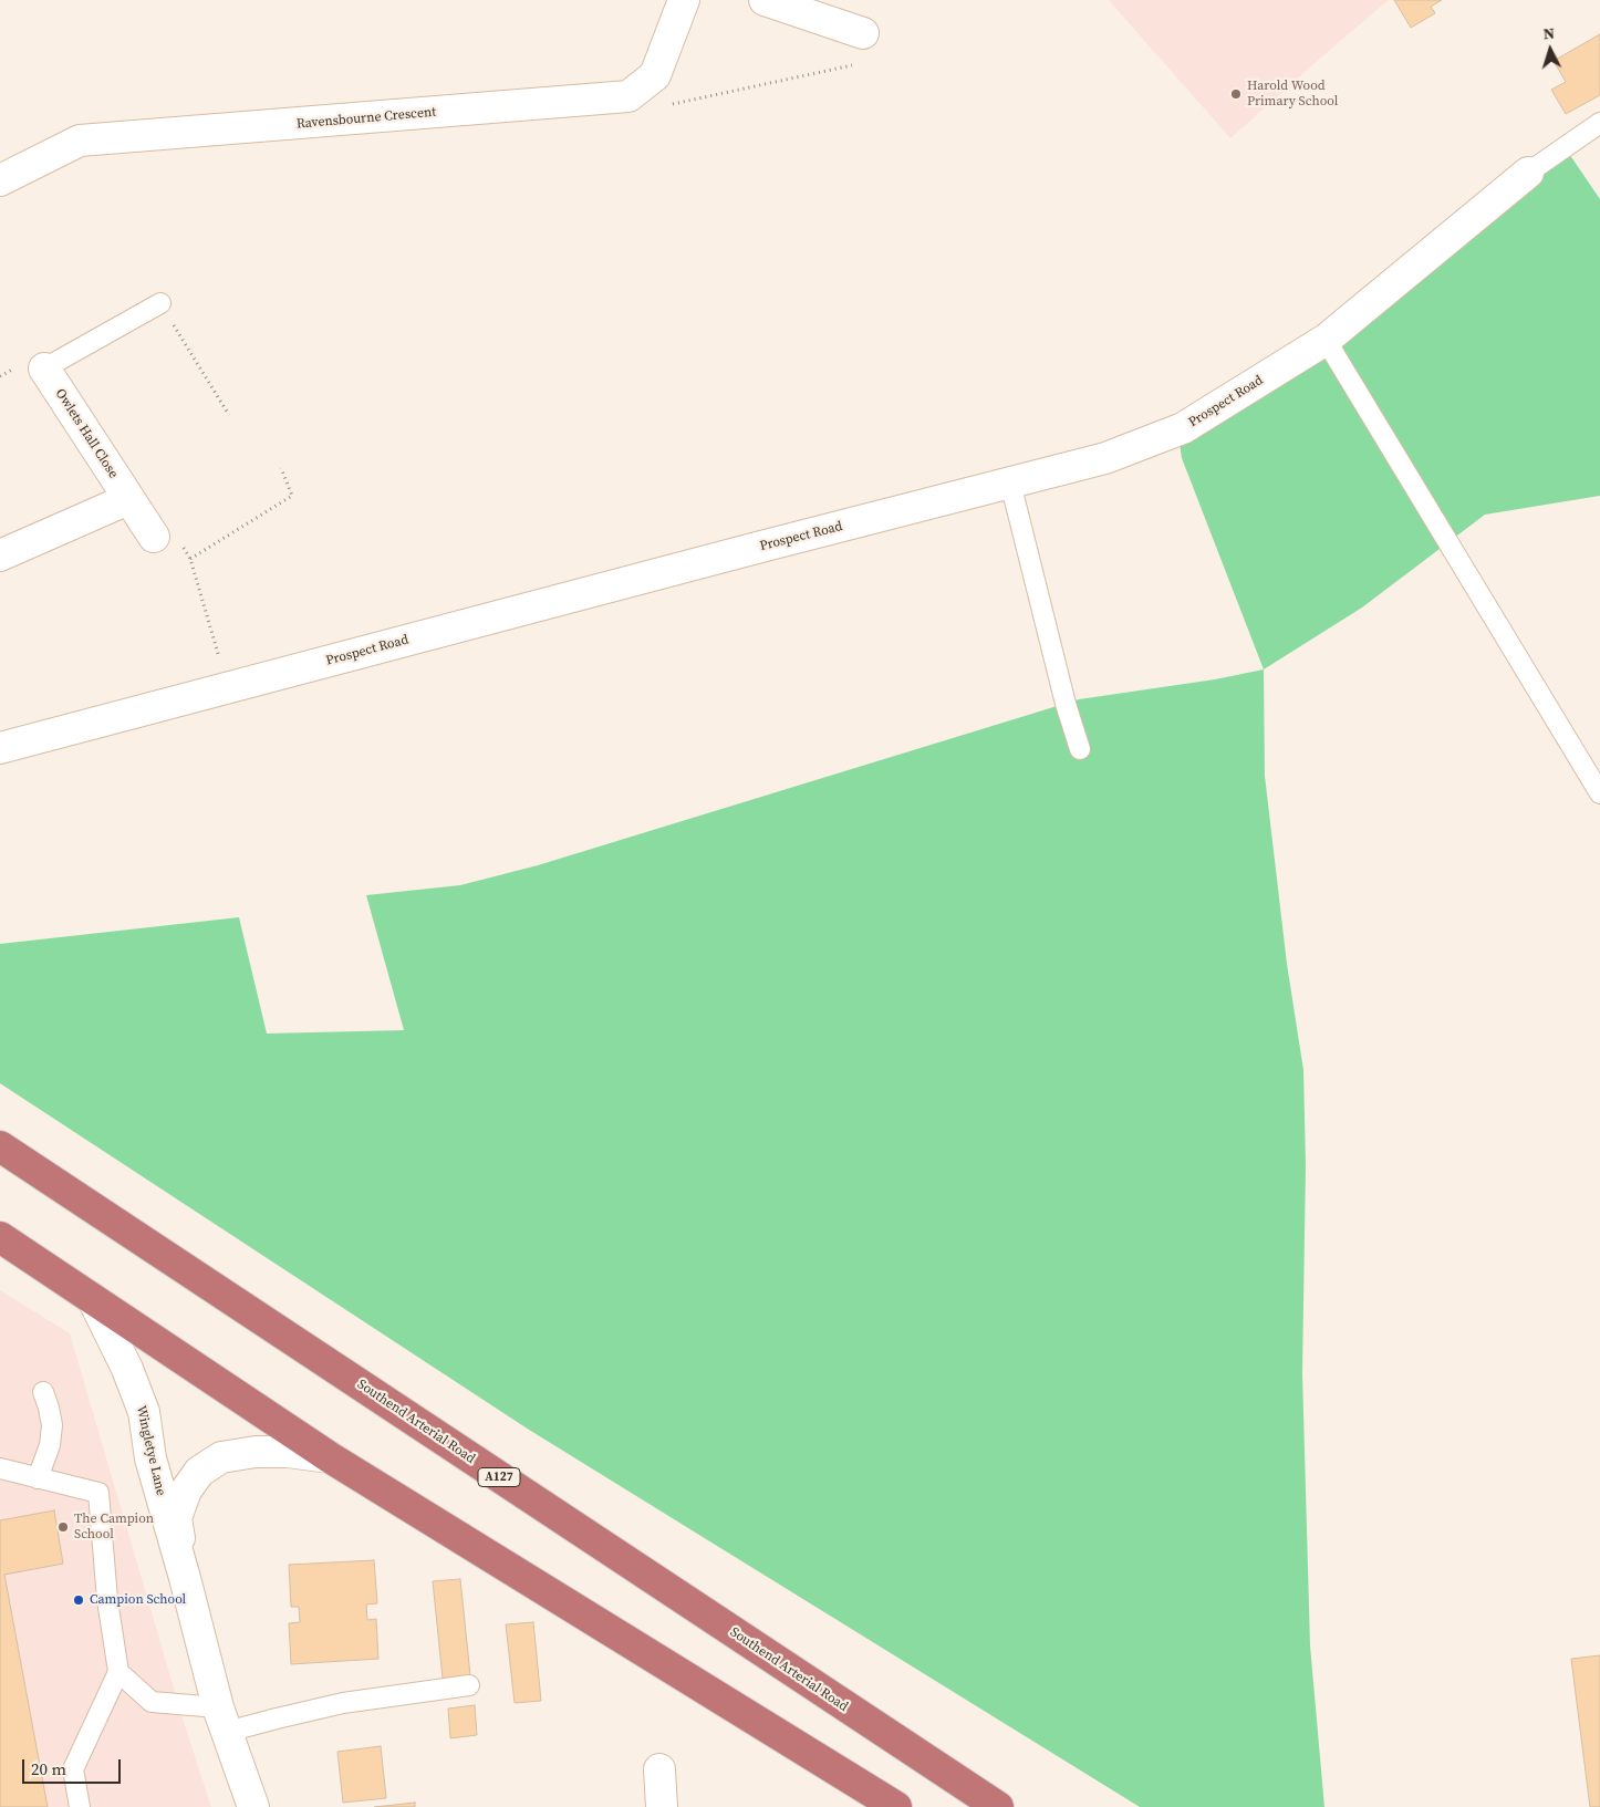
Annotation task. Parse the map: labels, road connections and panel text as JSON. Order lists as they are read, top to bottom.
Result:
{
  "streets": {
    "highway": ["Southend Arterial Road", "A127"],
    "street": [
      "Ravensbourne Crescent",
      "Prospect Road",
      "Owlets Hall Close",
      "Wingletye Lane"
    ]
  },
  "places": ["Harold Wood Primary School", "The Campion School", "Campion School"],
  "scale_bar": "20 m",
  "north": "top"
}
